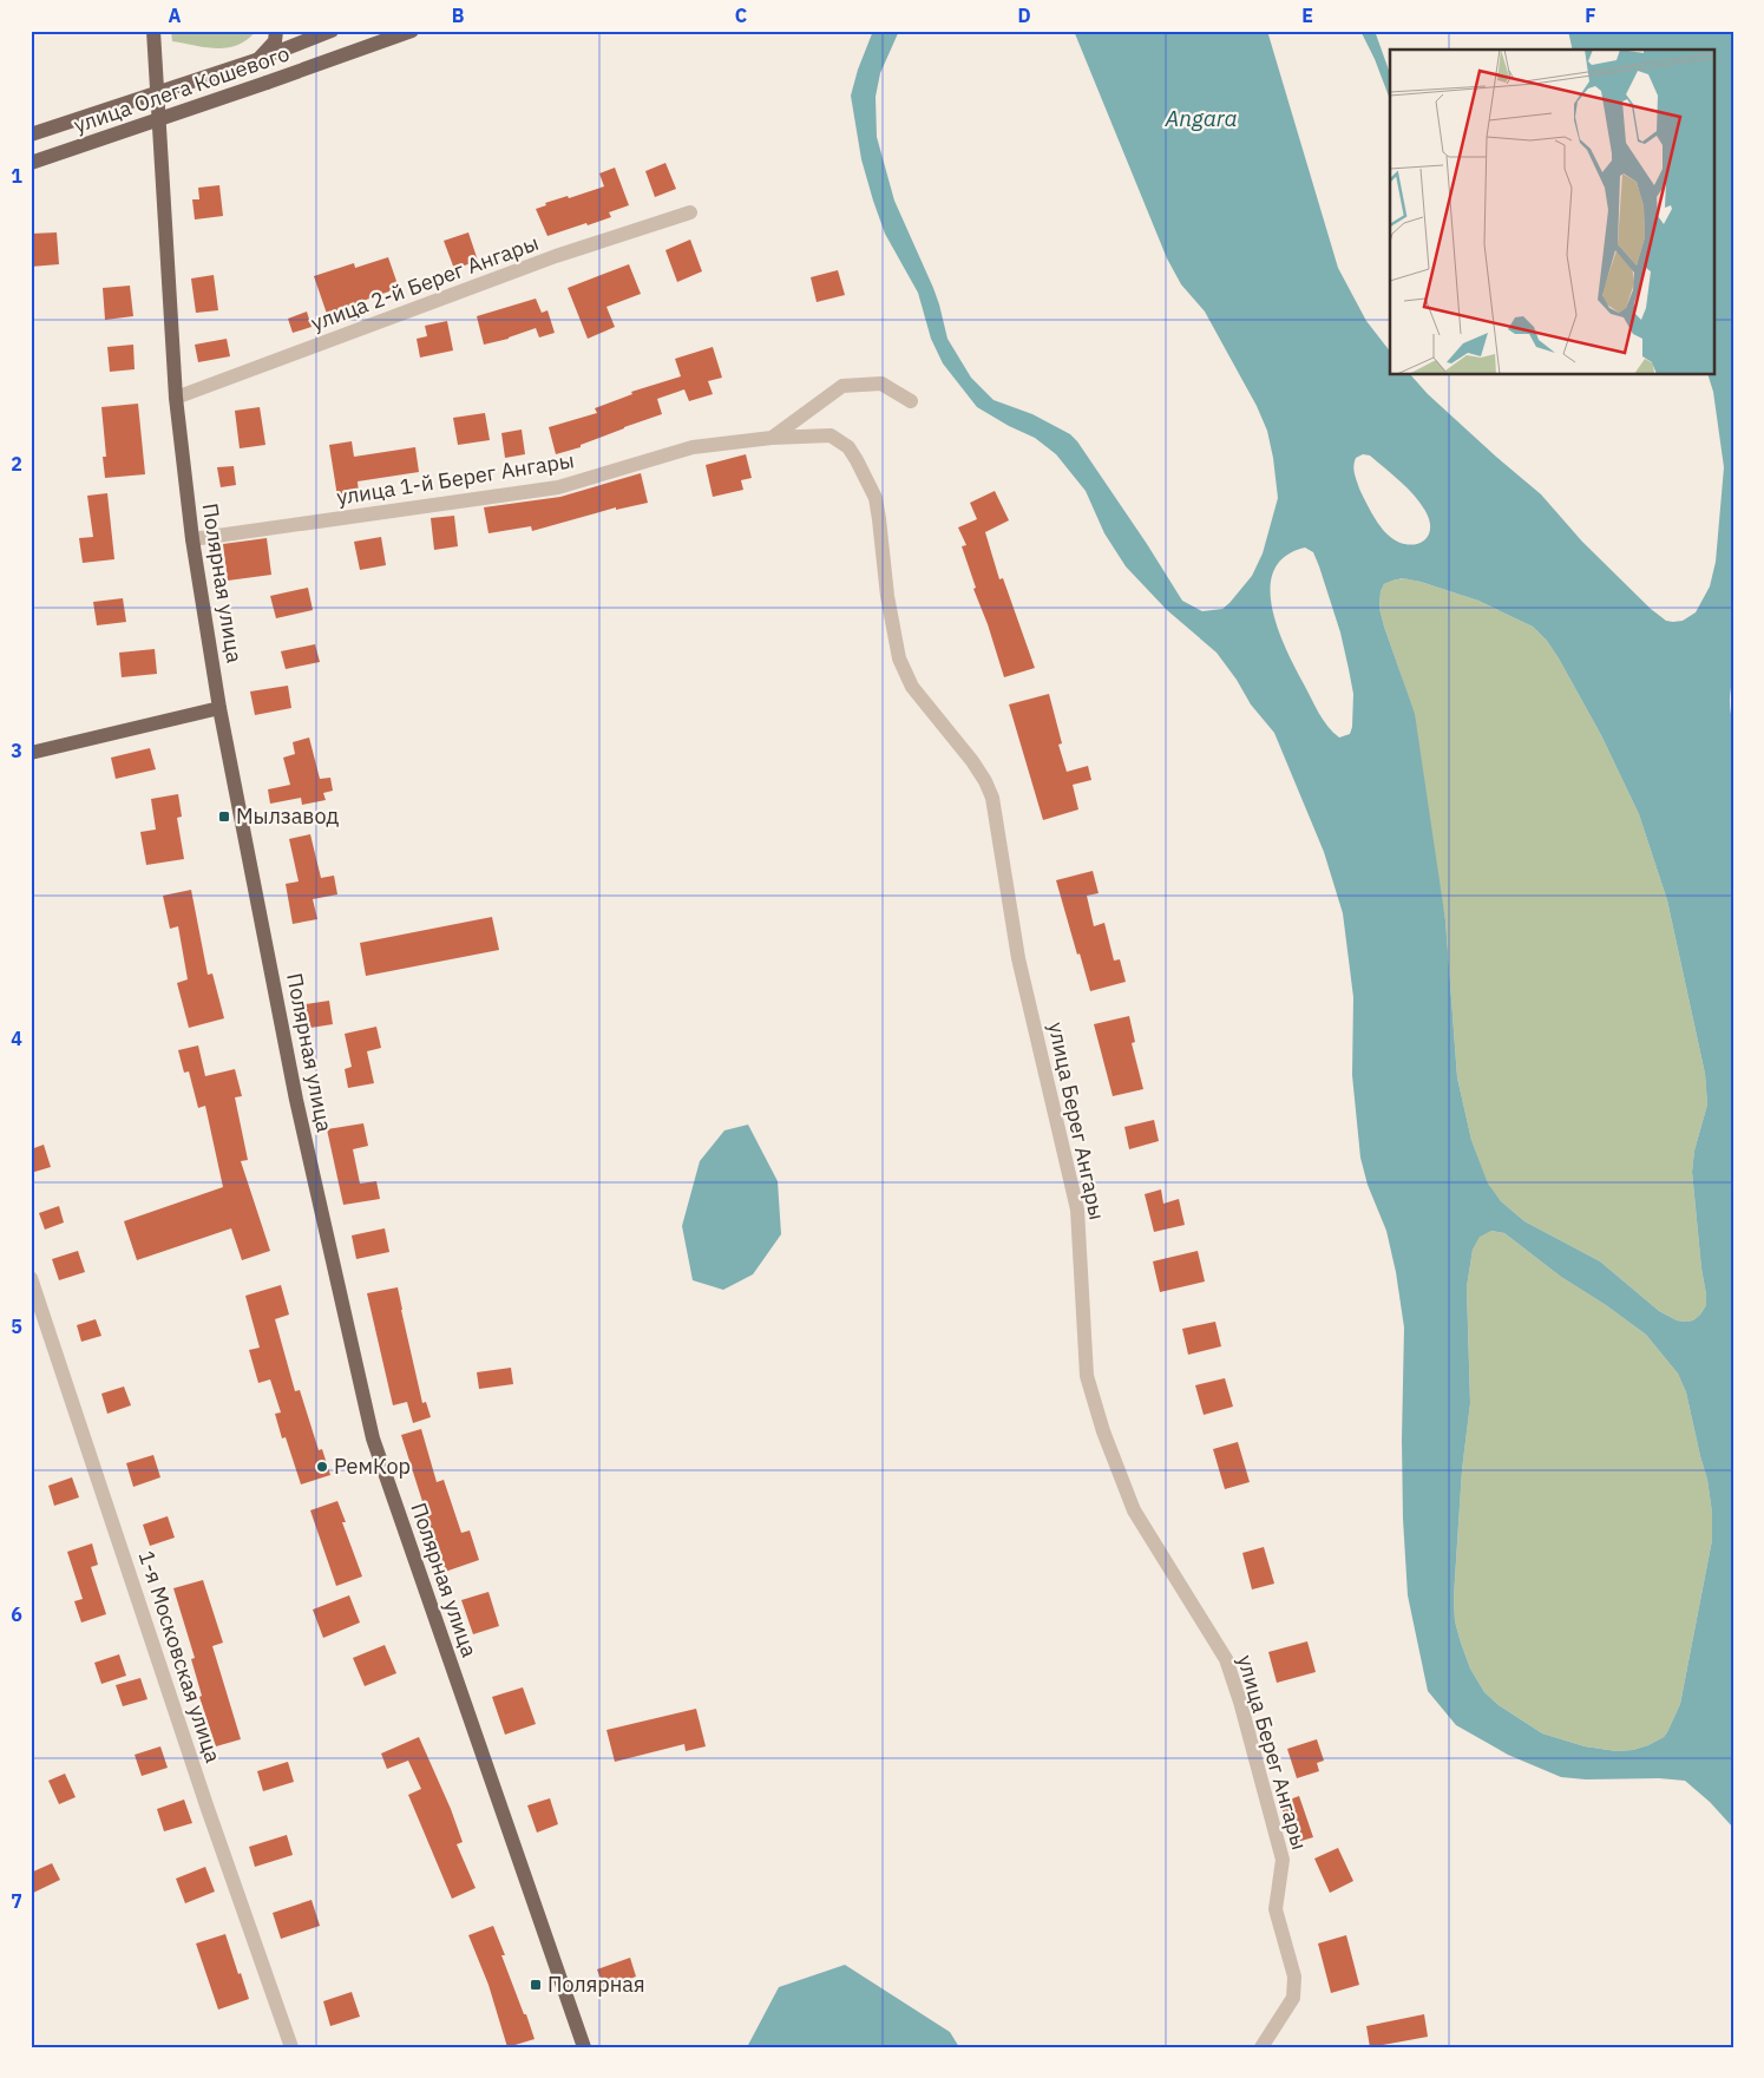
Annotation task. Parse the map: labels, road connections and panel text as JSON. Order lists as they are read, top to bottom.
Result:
{
  "streets": {
    "main road": ["улица Олега Кошевого", "Полярная улица"],
    "street": [
      "улица 2-й Берег Ангары",
      "улица 1-й Берег Ангары",
      "улица Берег Ангары",
      "1-я Московская улица"
    ]
  },
  "crossings": [
    ["улица 2-й Берег Ангары", "Полярная улица"],
    ["улица 1-й Берег Ангары", "Полярная улица"],
    ["улица 1-й Берег Ангары", "улица Берег Ангары"]
  ],
  "water": ["Angara"],
  "places": {
    "transit": ["Мылзавод", "Полярная"],
    "other": ["РемКор"]
  },
  "grid": {
    "columns": [
      "A",
      "B",
      "C",
      "D",
      "E",
      "F"
    ],
    "rows": [
      "1",
      "2",
      "3",
      "4",
      "5",
      "6",
      "7"
    ]
  }
}
